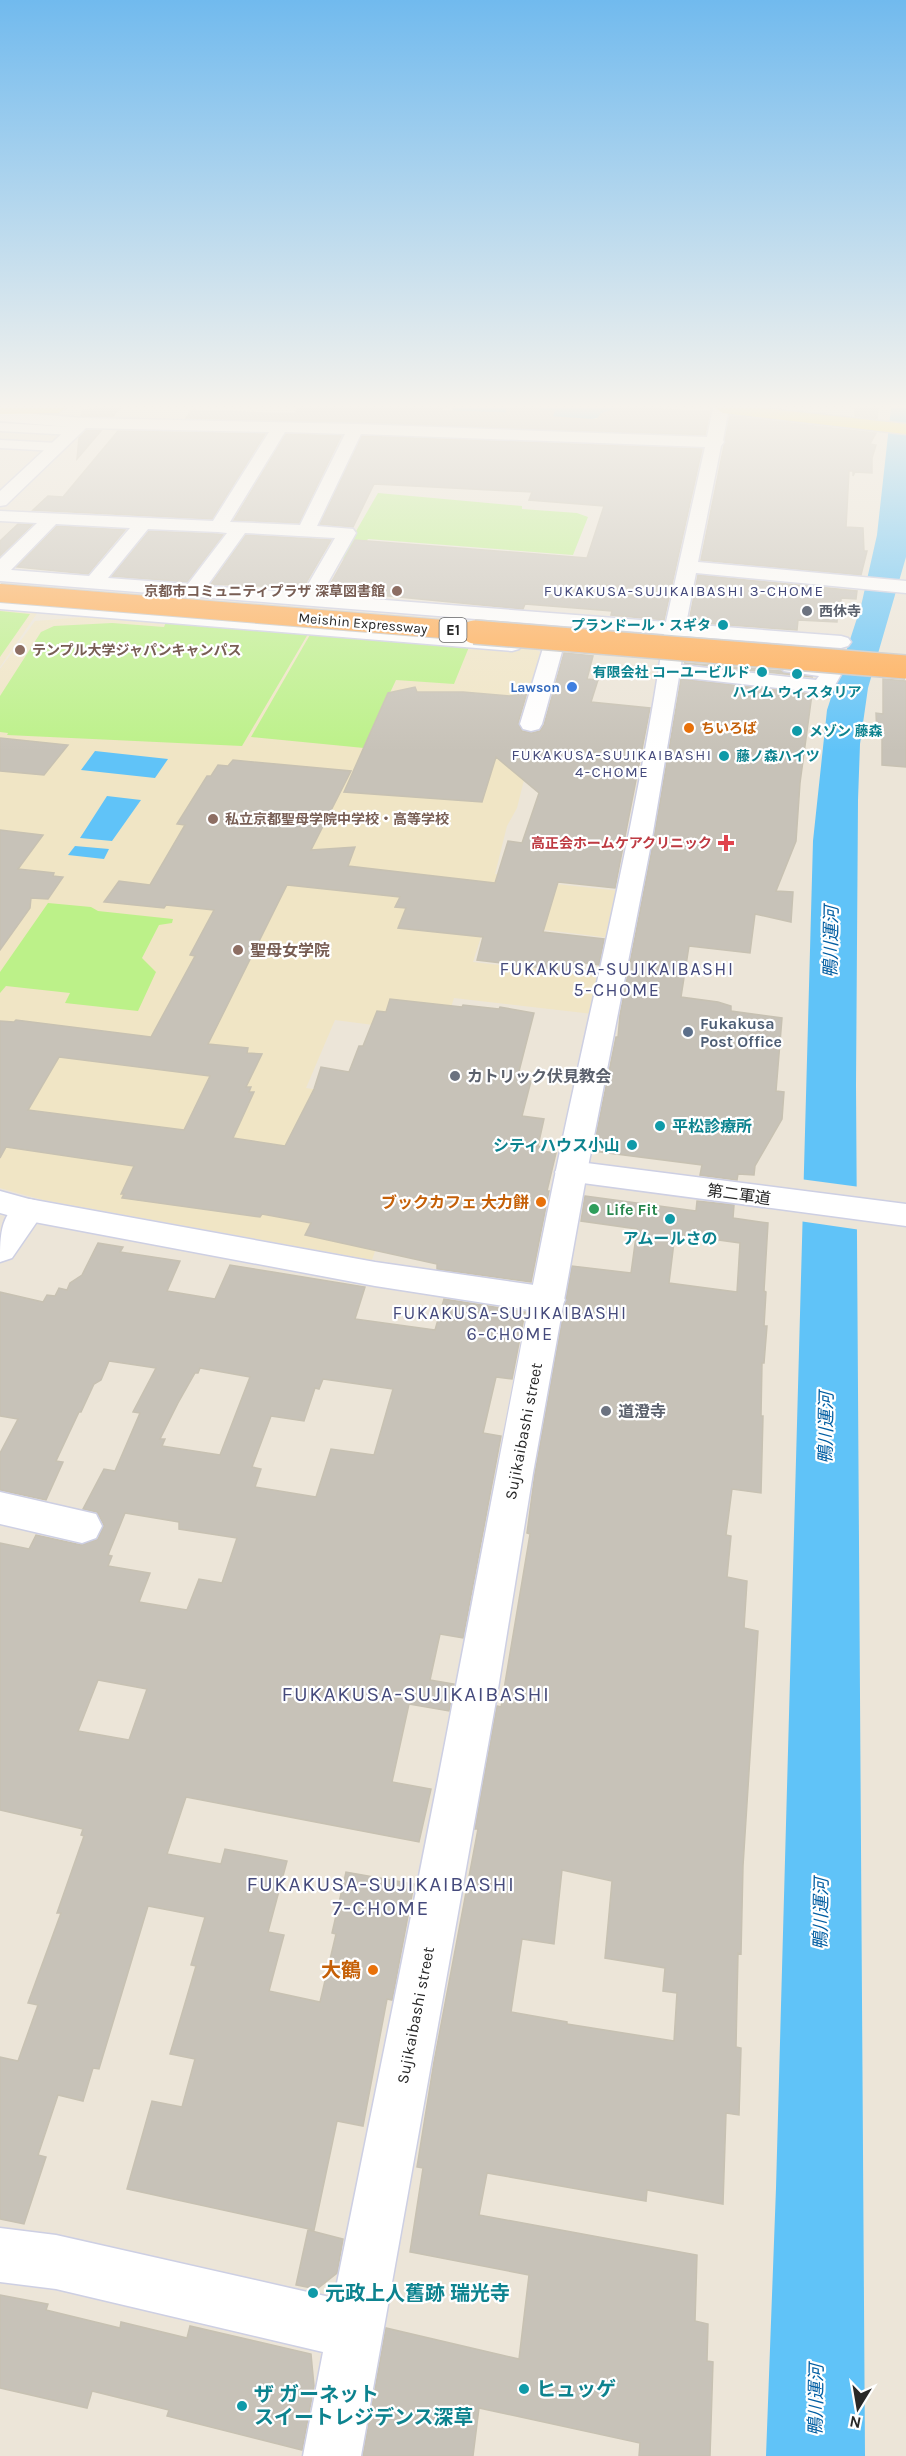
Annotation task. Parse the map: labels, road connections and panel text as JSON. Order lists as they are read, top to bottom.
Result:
{
  "streets": {
    "highway": ["Meishin Expressway", "E1"],
    "street": ["第二軍道", "Sujikaibashi street"]
  },
  "crossings": [
    ["第二軍道", "Sujikaibashi street"]
  ],
  "districts": [
    "FUKAKUSA-SUJIKAIBASHI 3-CHOME",
    "FUKAKUSA-SUJIKAIBASHI 4-CHOME",
    "FUKAKUSA-SUJIKAIBASHI 5-CHOME",
    "FUKAKUSA-SUJIKAIBASHI 6-CHOME",
    "FUKAKUSA-SUJIKAIBASHI",
    "FUKAKUSA-SUJIKAIBASHI 7-CHOME"
  ],
  "water": ["鴨川運河"],
  "places": {
    "other": [
      "京都市コミュニティプラザ 深草図書館",
      "西休寺",
      "プランドール・スギタ",
      "テンプル大学ジャパンキャンパス",
      "有限会社 コーユービルド",
      "ハイム ウィスタリア",
      "Lawson",
      "ちいろば",
      "メゾン 藤森",
      "藤ノ森ハイツ",
      "私立京都聖母学院中学校・高等学校",
      "聖母女学院",
      "Fukakusa Post Office",
      "カトリック伏見教会",
      "平松診療所",
      "シティハウス小山",
      "ブックカフェ 大力餅",
      "Life Fit",
      "アムールさの",
      "道澄寺",
      "大鶴",
      "元政上人舊跡 瑞光寺",
      "ヒュッゲ",
      "ザ ガーネット スイートレジデンス深草"
    ],
    "health": ["高正会ホームケアクリニック"]
  },
  "north": "bottom"
}
